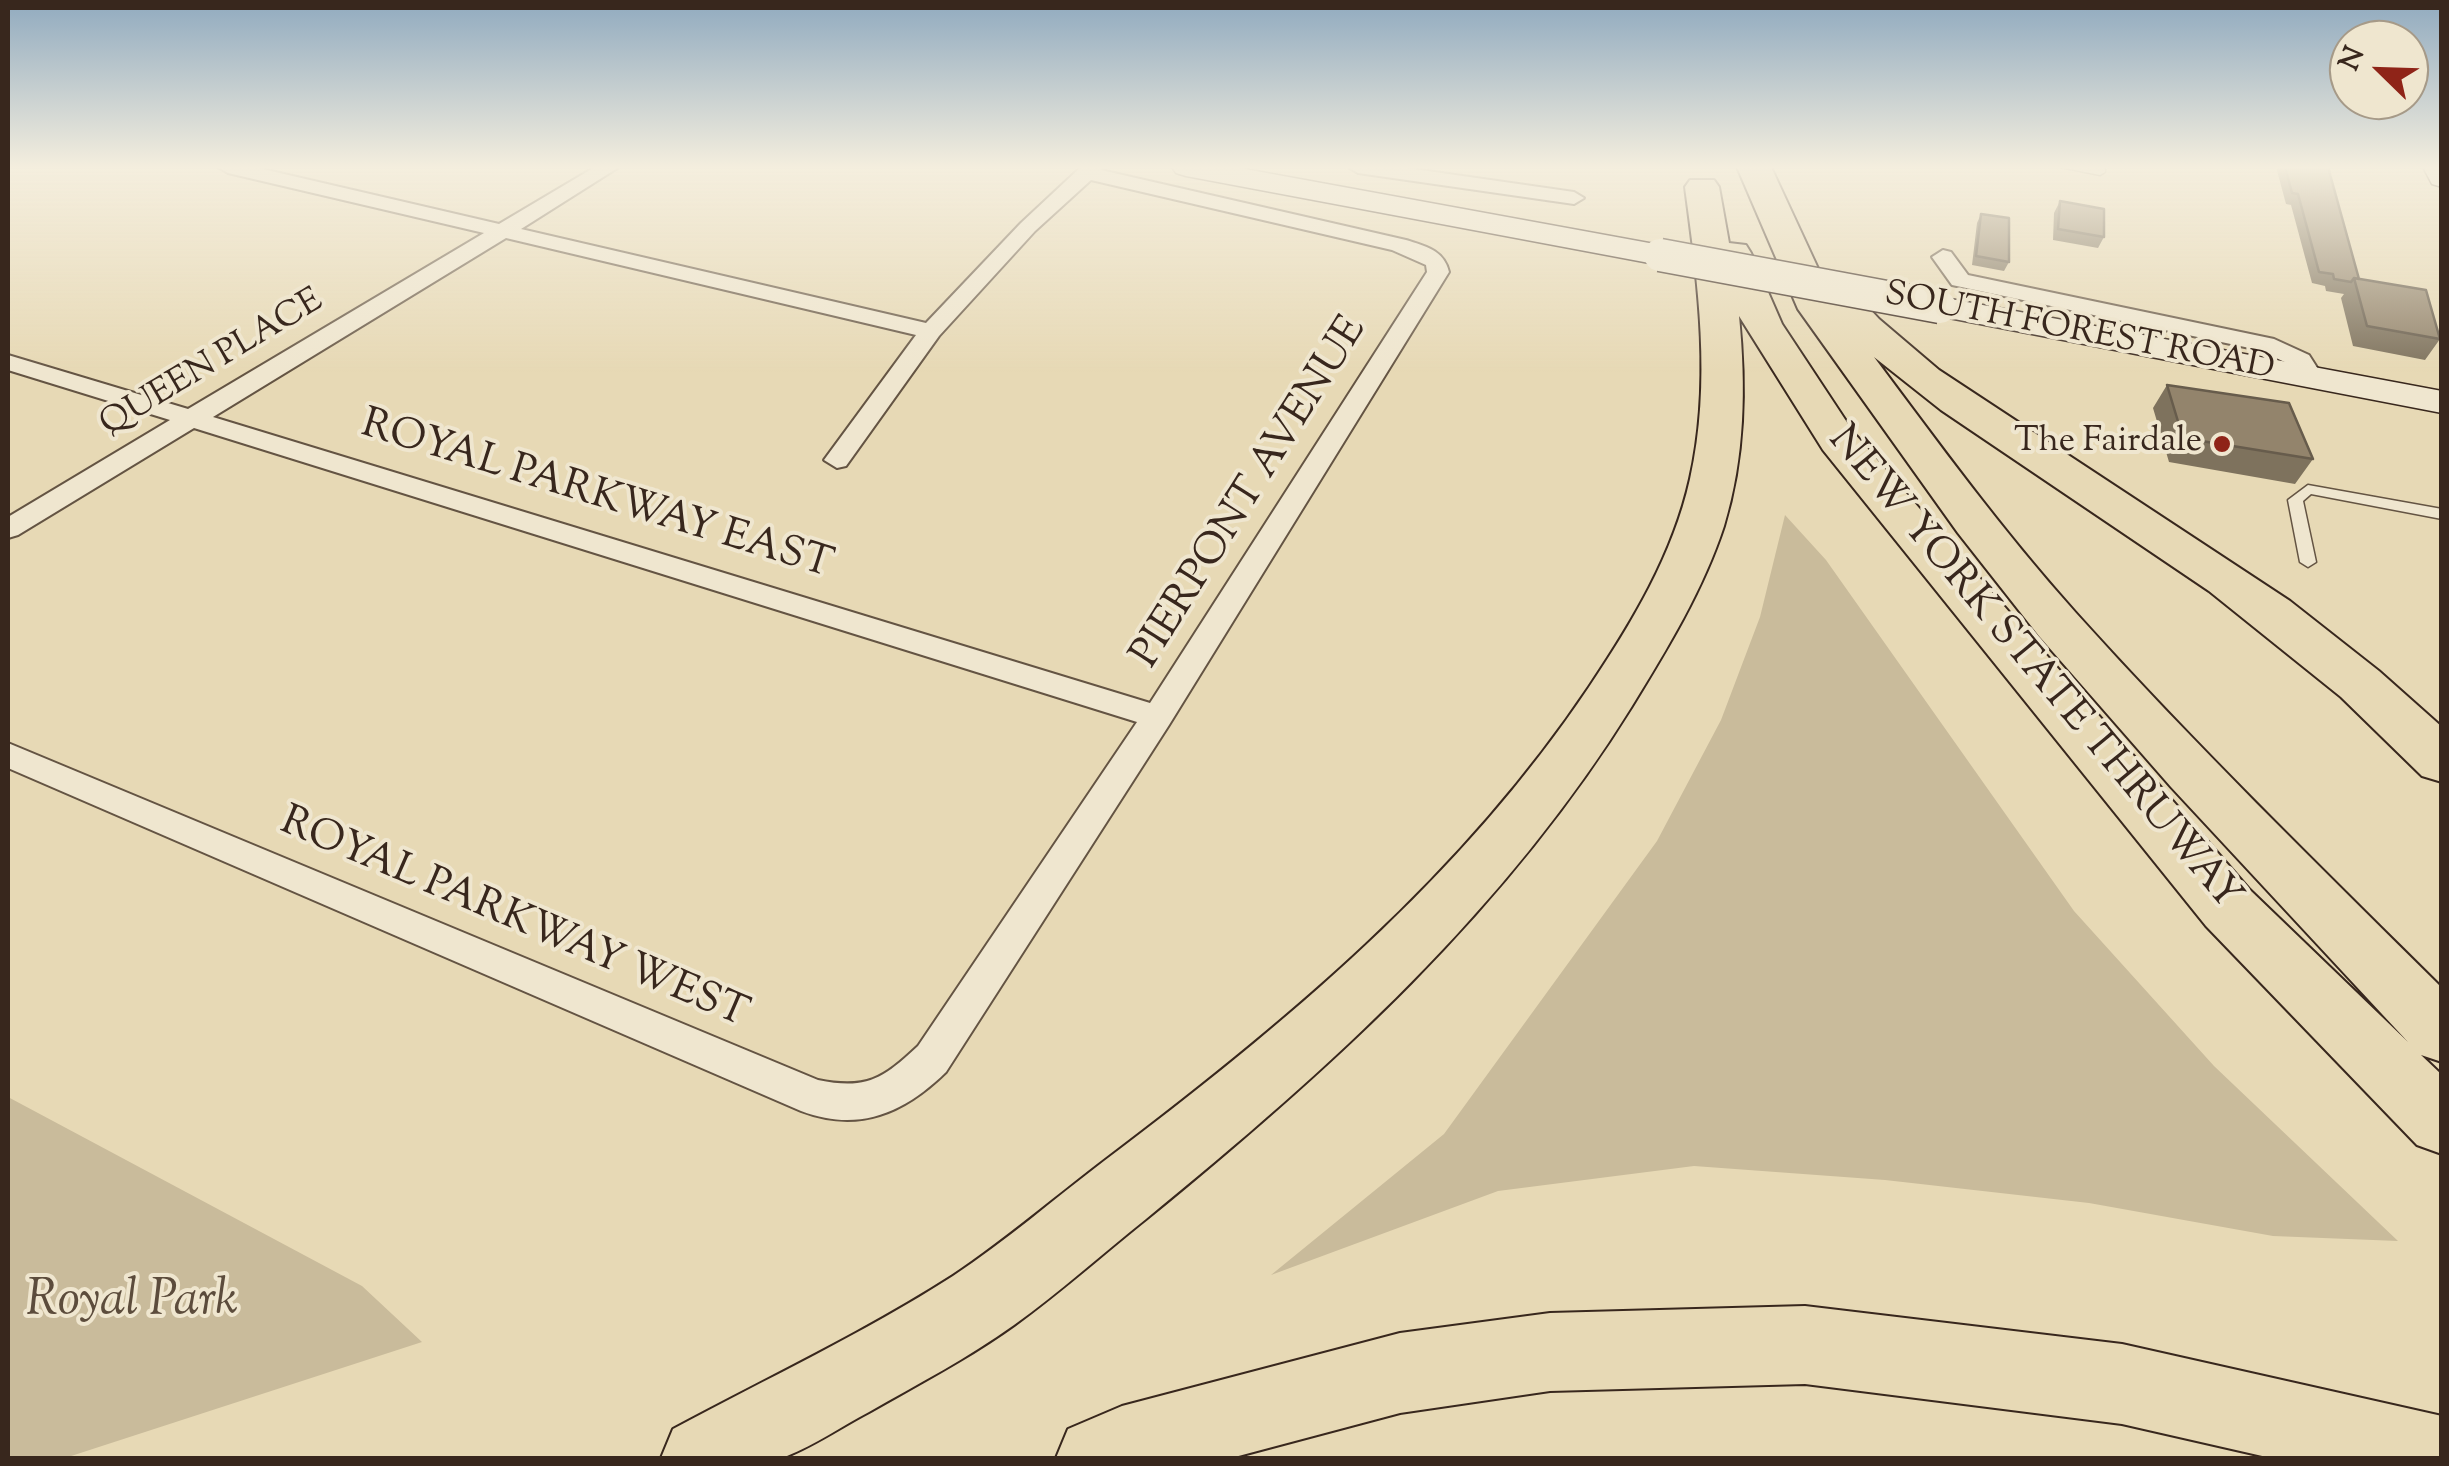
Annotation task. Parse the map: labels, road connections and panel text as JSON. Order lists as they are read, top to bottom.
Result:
{
  "streets": {
    "highway": ["NEW YORK STATE THRUWAY"],
    "street": [
      "SOUTH FOREST ROAD",
      "QUEEN PLACE",
      "PIERPONT AVENUE",
      "ROYAL PARKWAY EAST",
      "ROYAL PARKWAY WEST"
    ]
  },
  "crossings": [
    ["QUEEN PLACE", "ROYAL PARKWAY EAST"],
    ["PIERPONT AVENUE", "ROYAL PARKWAY EAST"],
    ["PIERPONT AVENUE", "ROYAL PARKWAY WEST"]
  ],
  "parks": ["Royal Park"],
  "places": ["The Fairdale"],
  "north": "top left"
}
